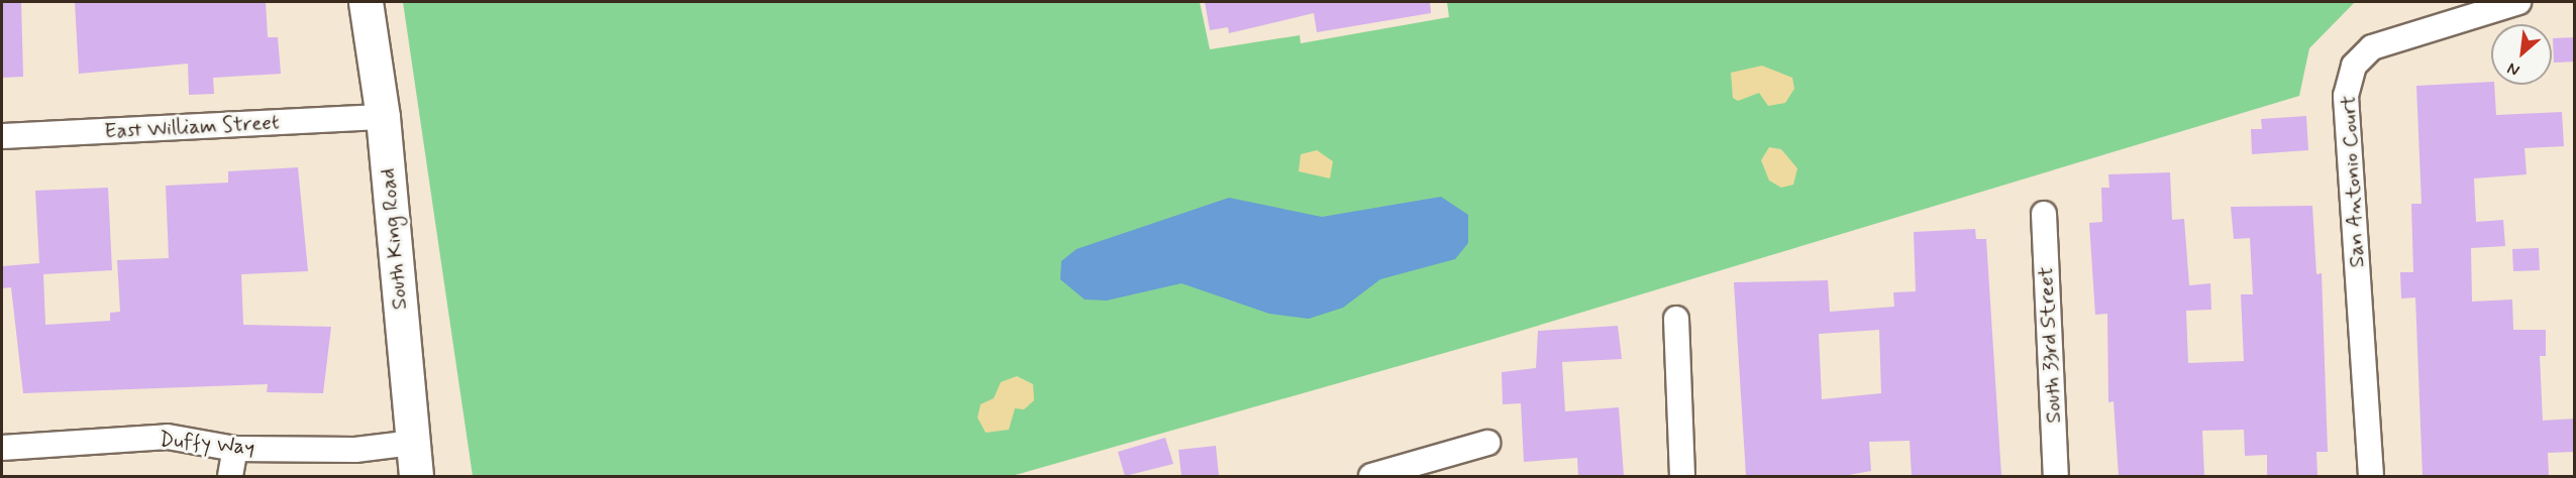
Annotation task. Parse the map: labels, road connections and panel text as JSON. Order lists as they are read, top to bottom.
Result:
{
  "streets": {
    "main road": ["South King Road"],
    "street": [
      "East William Street",
      "San Antonio Court",
      "South 33rd Street",
      "Duffy Way"
    ]
  },
  "crossings": [
    ["East William Street", "South King Road"],
    ["South King Road", "Duffy Way"]
  ],
  "north": "bottom left"
}
